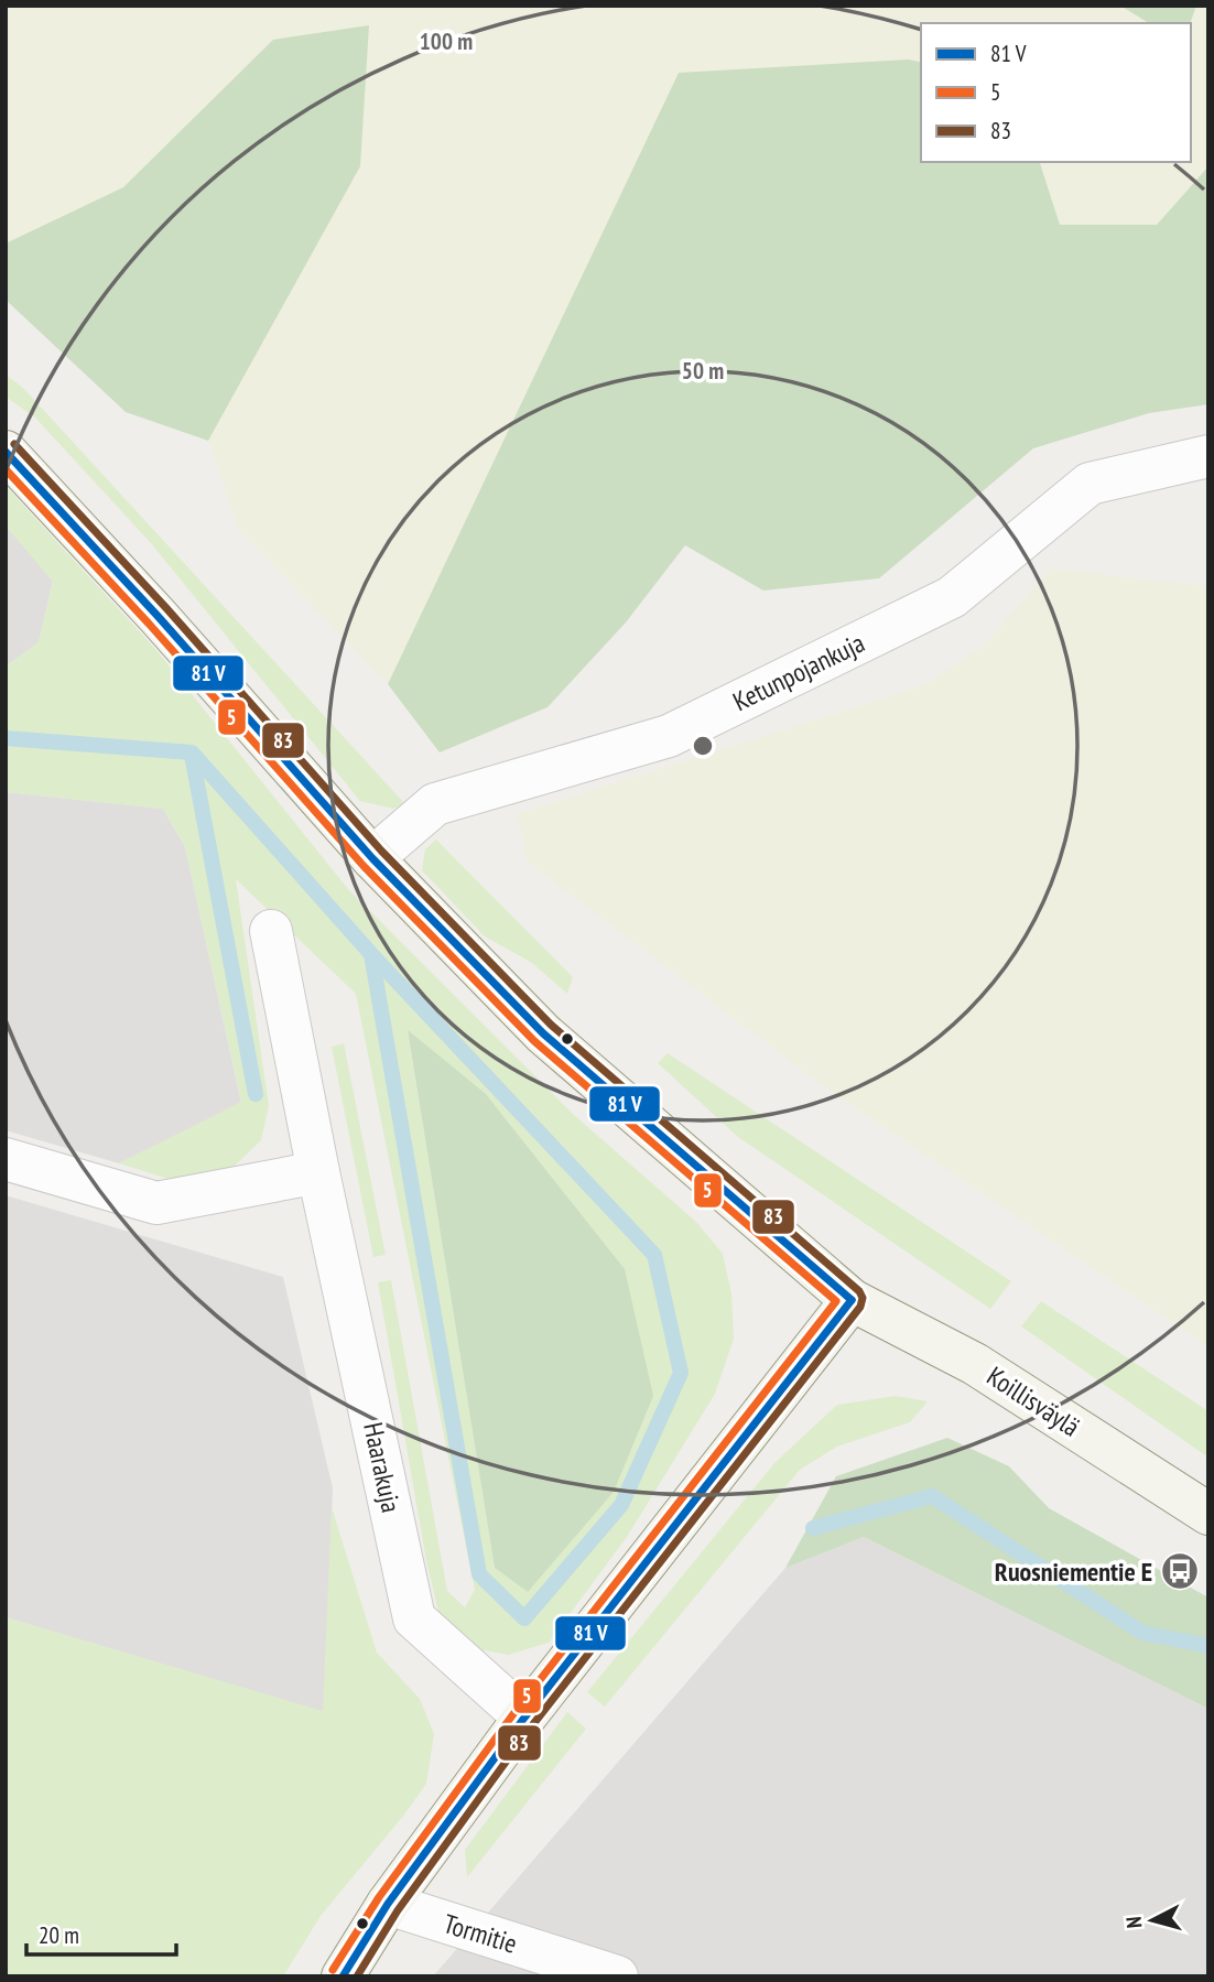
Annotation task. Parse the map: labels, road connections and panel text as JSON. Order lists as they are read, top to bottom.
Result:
{
  "streets": {
    "street": [
      "Ketunpojankuja",
      "Koillisväylä",
      "Haarakuja",
      "Tormitie"
    ]
  },
  "crossings": [
    ["Ketunpojankuja", "Koillisväylä"]
  ],
  "places": {
    "bus stop": ["Ruosniementie E"]
  },
  "lines": ["transit line 83", "transit line 5"],
  "legend": ["81 V", "5", "83"],
  "scale_bar": "20 m",
  "north": "left",
  "rings": ["100 m", "50 m"]
}
